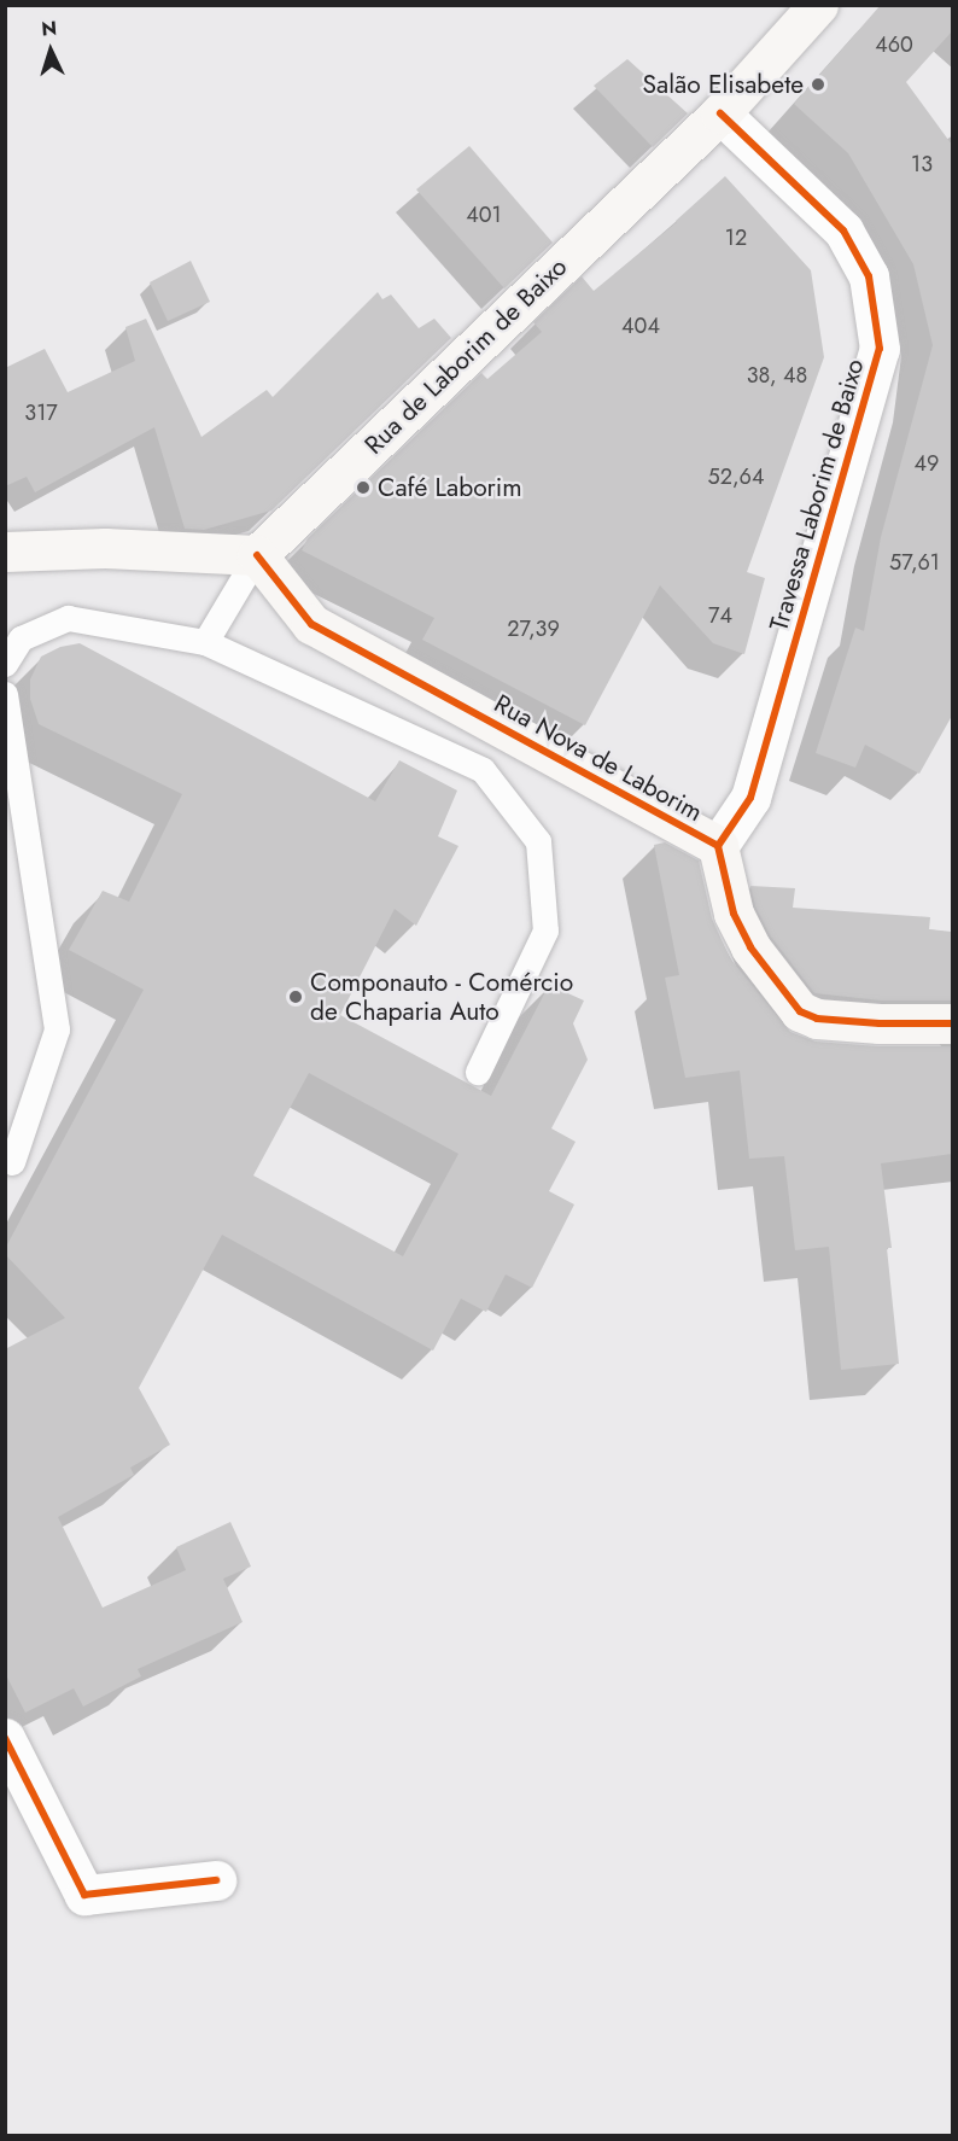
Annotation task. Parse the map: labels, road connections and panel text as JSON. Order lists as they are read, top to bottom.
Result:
{
  "streets": {
    "main road": ["Rua de Laborim de Baixo", "Rua Nova de Laborim"],
    "street": ["Travessa Laborim de Baixo"]
  },
  "crossings": [
    ["Rua de Laborim de Baixo", "Travessa Laborim de Baixo"],
    ["Rua de Laborim de Baixo", "Rua Nova de Laborim"],
    ["Travessa Laborim de Baixo", "Rua Nova de Laborim"]
  ],
  "places": ["Salão Elisabete", "Café Laborim", "Componauto - Comércio de Chaparia Auto"],
  "house_numbers": [
    "460",
    "13",
    "401",
    "12",
    "404",
    "38, 48",
    "317",
    "49",
    "52,64",
    "57,61",
    "74",
    "27,39"
  ],
  "north": "top"
}
